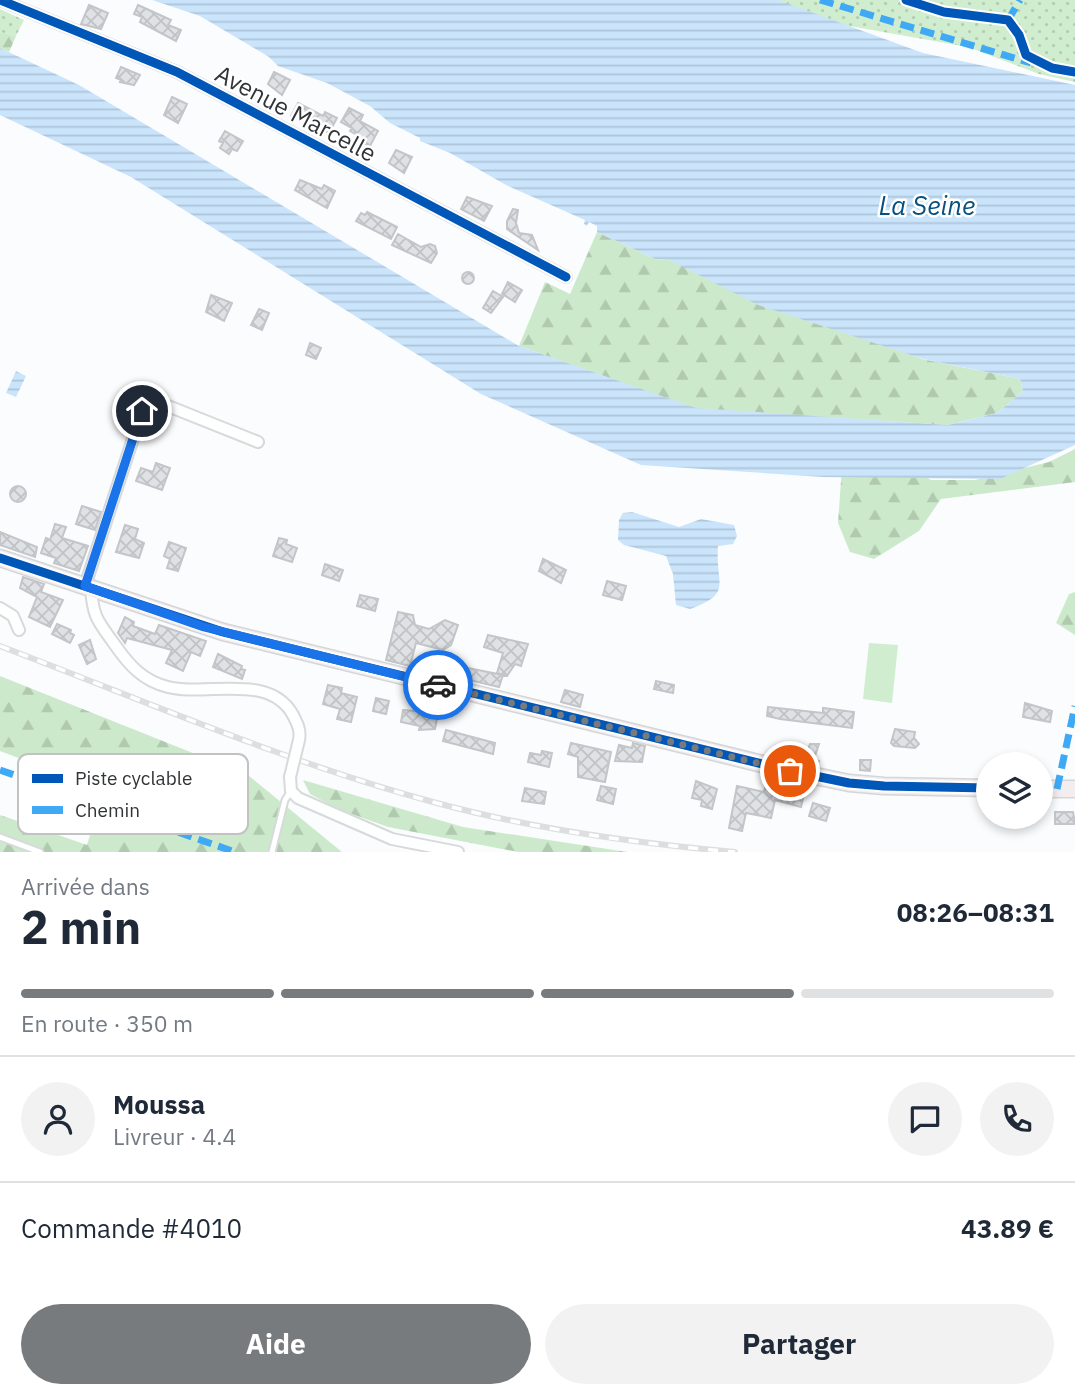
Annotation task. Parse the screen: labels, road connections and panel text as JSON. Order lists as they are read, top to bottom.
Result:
{
  "streets": {
    "street": ["Avenue Marcelle"]
  },
  "water": ["La Seine"],
  "legend": ["Piste cyclable", "Chemin"],
  "page": {
    "heading": ["2 min", "Arrivée dans", "08:26–08:31"],
    "panel": [
      "Moussa",
      "Livreur · 4.4",
      "Commande #4010",
      "43.89 €"
    ],
    "bar": "En route · 350 m",
    "buttons": ["Aide", "Partager"]
  }
}
